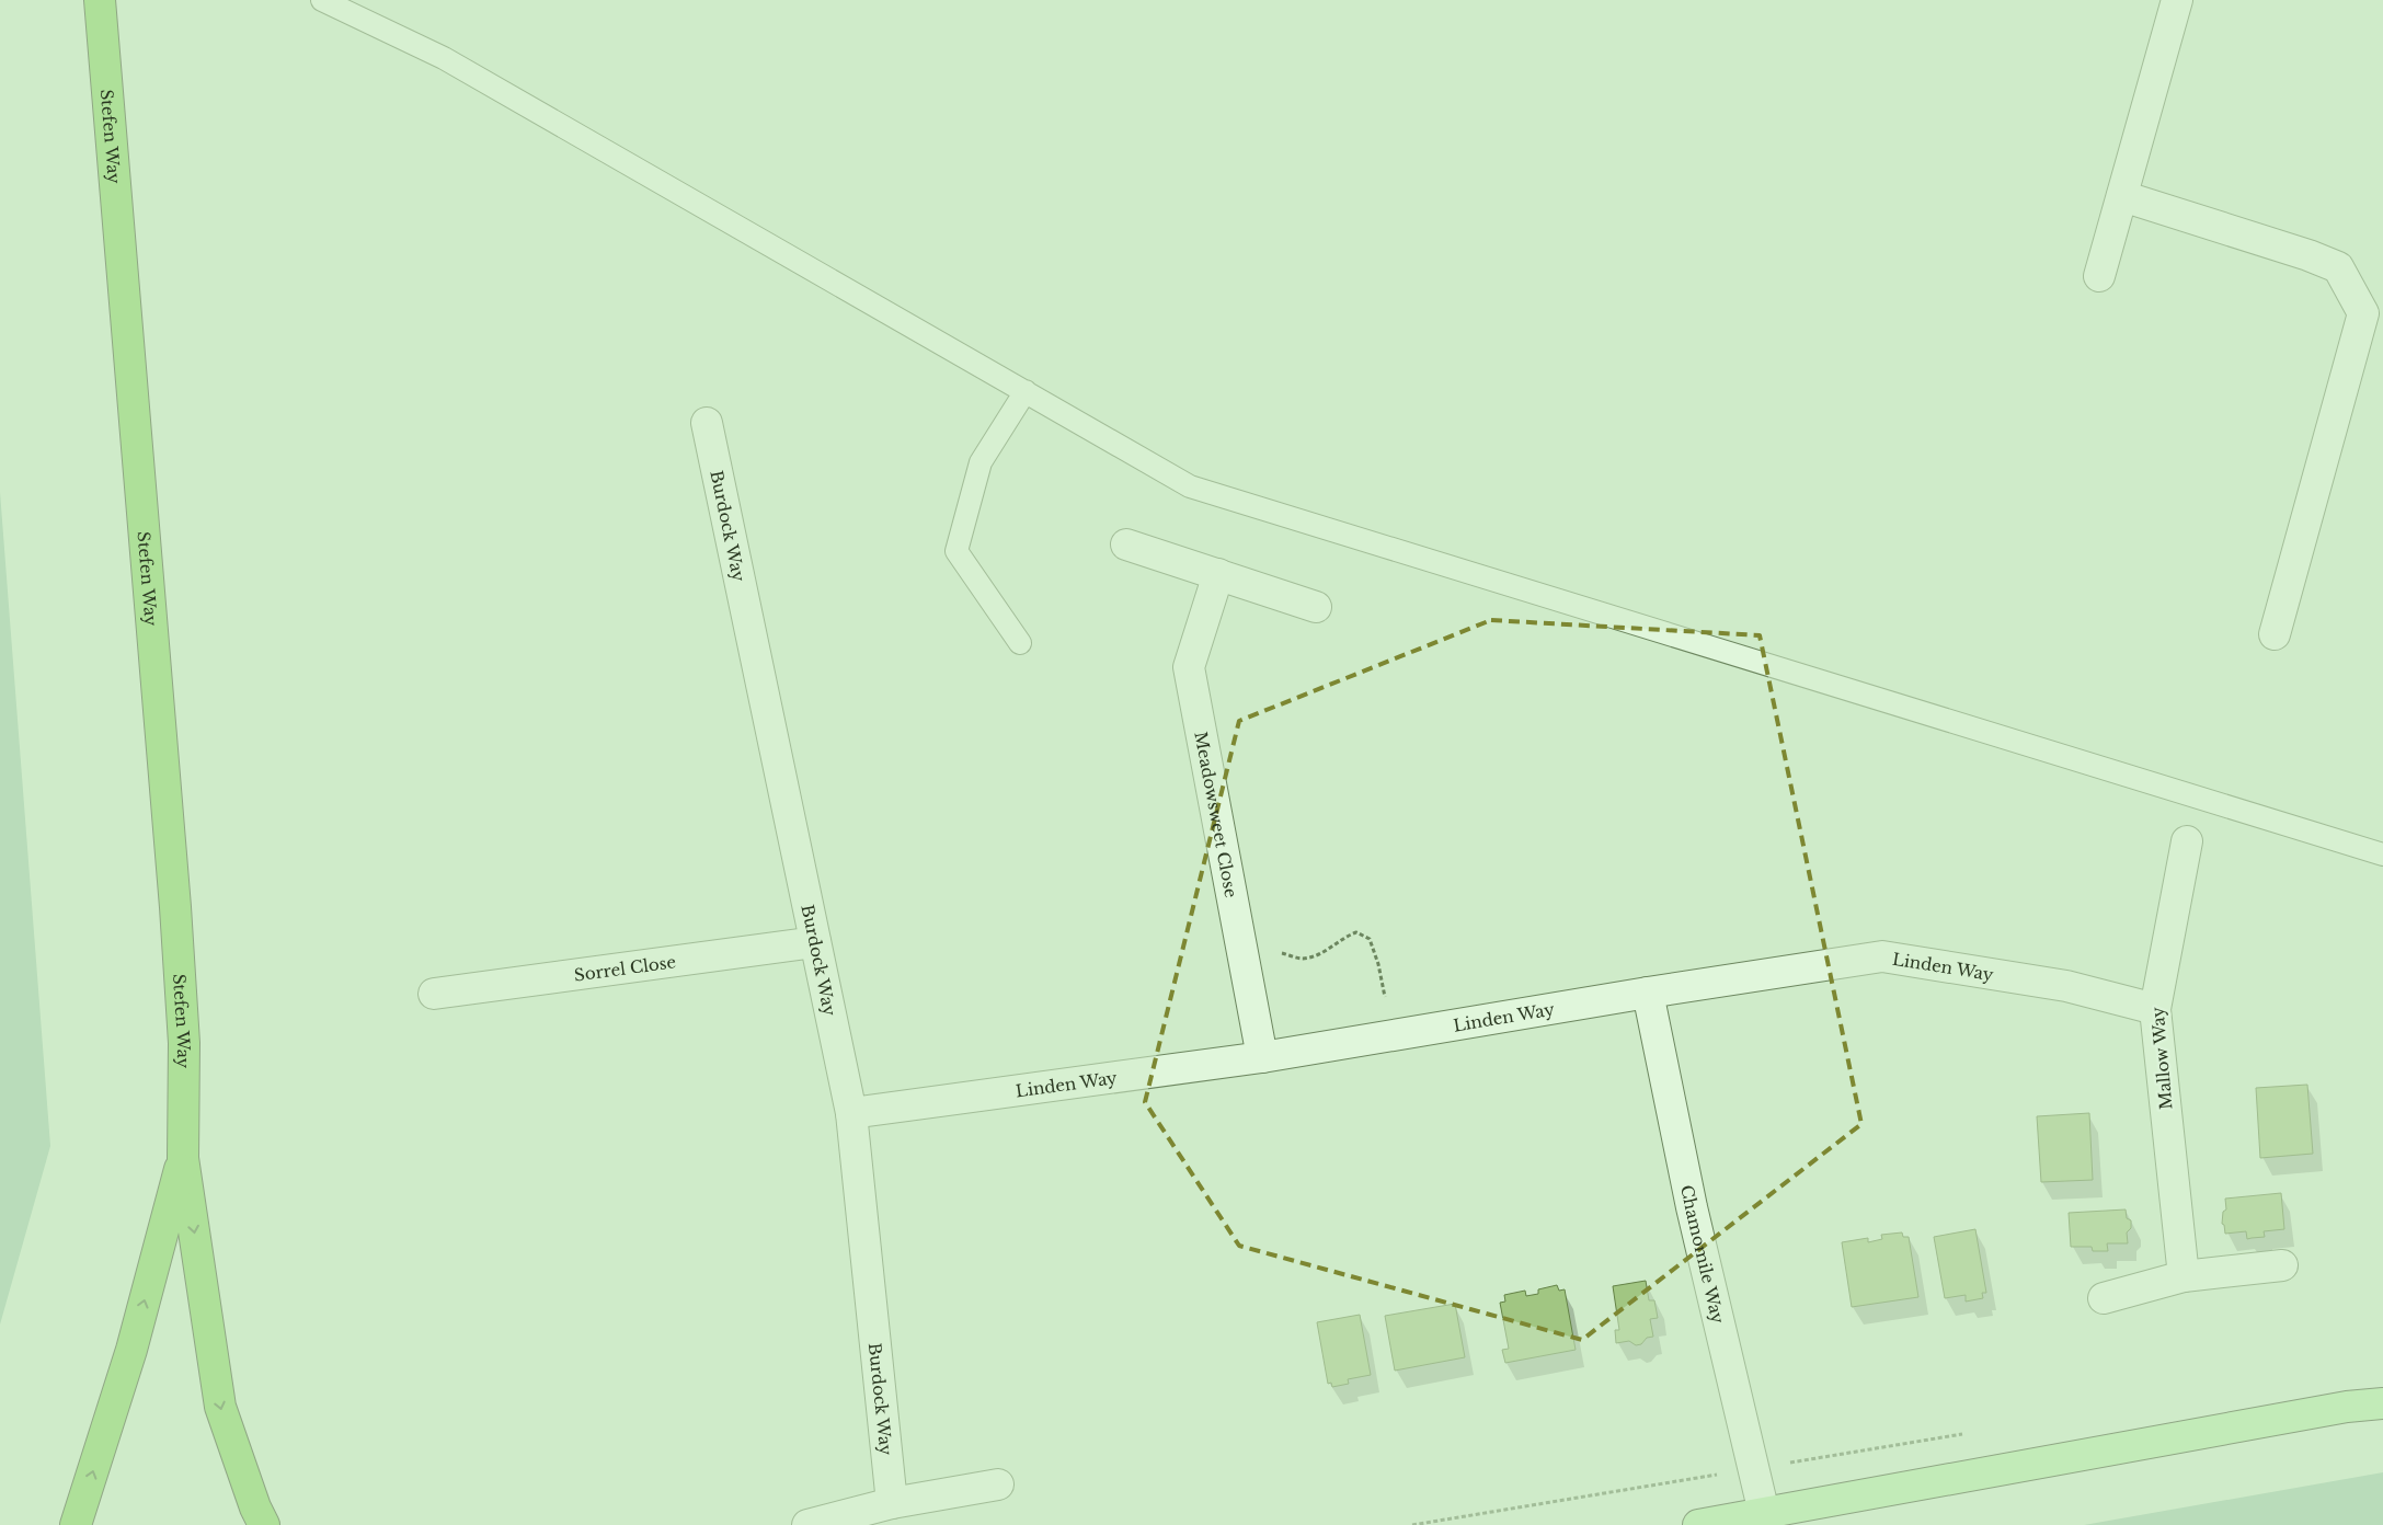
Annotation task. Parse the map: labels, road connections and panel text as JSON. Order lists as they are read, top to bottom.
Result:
{
  "streets": {
    "highway": ["Stefen Way"],
    "street": [
      "Burdock Way",
      "Meadowsweet Close",
      "Linden Way",
      "Sorrel Close",
      "Mallow Way",
      "Chamomile Way"
    ]
  },
  "crossings": [
    ["Burdock Way", "Linden Way"],
    ["Burdock Way", "Sorrel Close"],
    ["Meadowsweet Close", "Linden Way"],
    ["Linden Way", "Mallow Way"],
    ["Linden Way", "Chamomile Way"]
  ]
}
